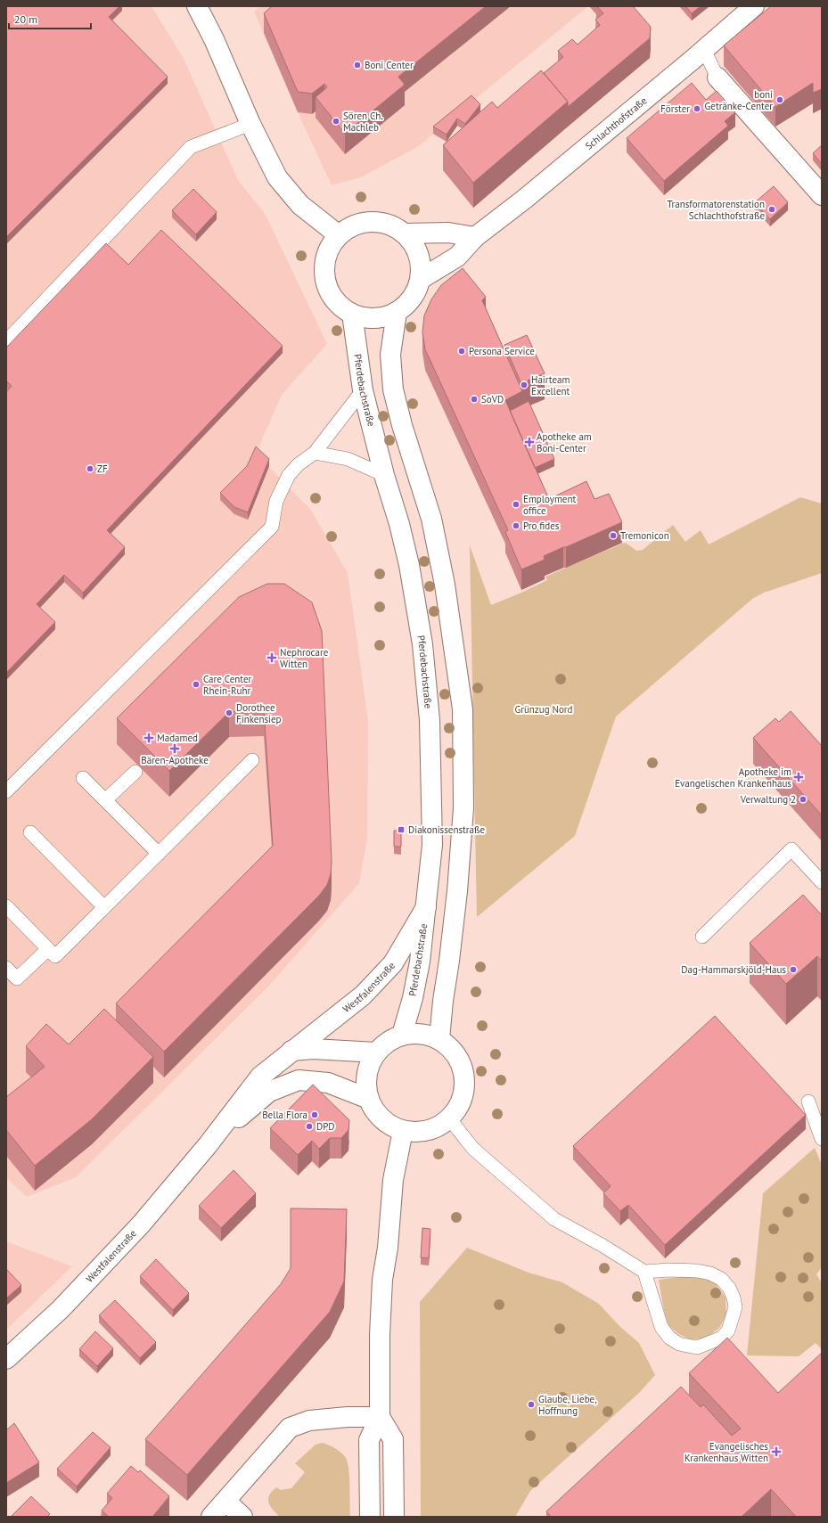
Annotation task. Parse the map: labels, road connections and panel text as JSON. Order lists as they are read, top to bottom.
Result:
{
  "streets": {
    "main road": ["Schlachthofstraße", "Pferdebachstraße", "Westfalenstraße"]
  },
  "crossings": [
    ["Schlachthofstraße", "Pferdebachstraße"],
    ["Pferdebachstraße", "Westfalenstraße"]
  ],
  "parks": ["Grünzug Nord"],
  "places": {
    "other": [
      "Boni Center",
      "boni Getränke-Center",
      "Förster",
      "Sören Ch. Machleb",
      "Transformatorenstation Schlachthofstraße",
      "Persona Service",
      "Hairteam Excellent",
      "SoVD",
      "ZF",
      "Employment office",
      "Pro fides",
      "Tremonicon",
      "Care Center Rhein-Ruhr",
      "Dorothee Finkensiep",
      "Verwaltung 2",
      "Dag-Hammarskjöld-Haus",
      "Bella Flora",
      "DPD",
      "Glaube, Liebe, Hoffnung"
    ],
    "health": [
      "Apotheke am Boni-Center",
      "Nephrocare Witten",
      "Madamed",
      "Bären-Apotheke",
      "Apotheke im Evangelischen Krankenhaus",
      "Evangelisches Krankenhaus Witten"
    ],
    "transit": ["Diakonissenstraße"]
  },
  "scale_bar": "20 m"
}
